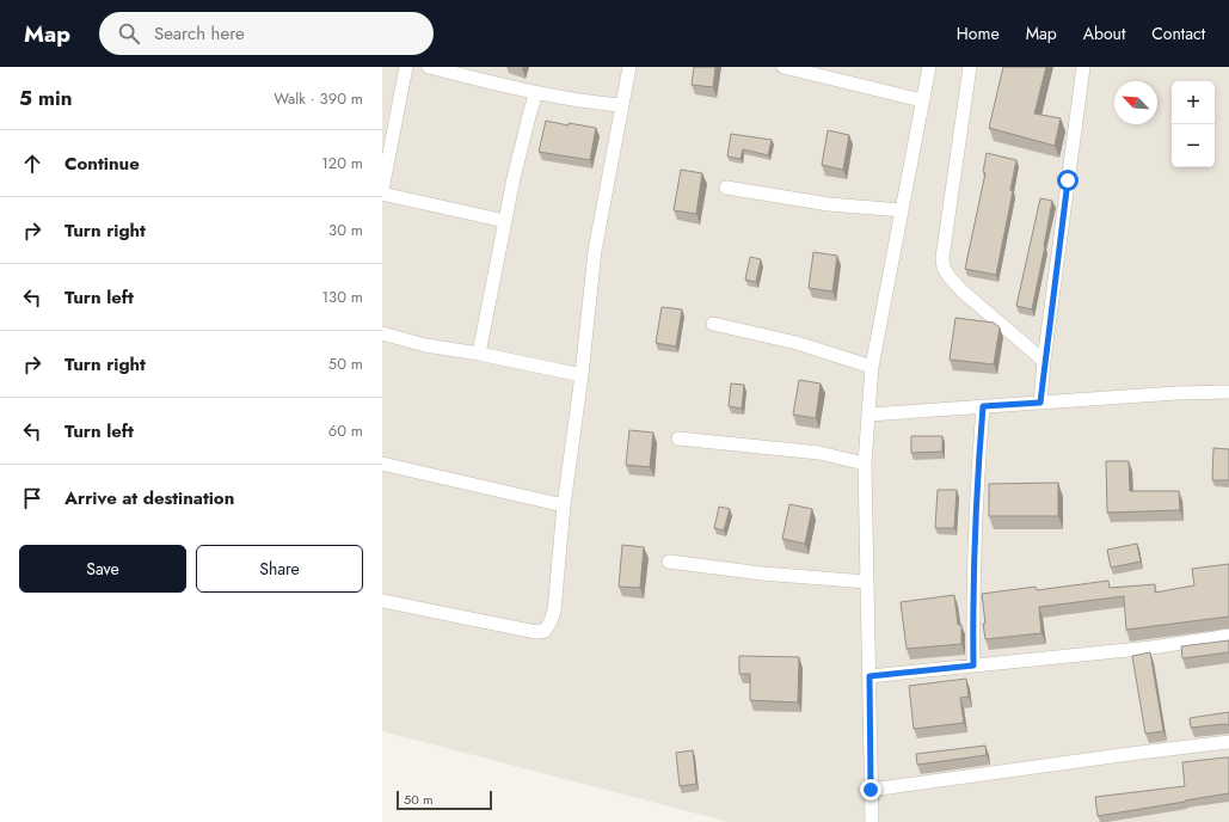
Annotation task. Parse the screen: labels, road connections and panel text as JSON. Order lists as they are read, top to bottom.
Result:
{
  "scale_bar": "50 m",
  "north": "top left",
  "page": {
    "header": "Map",
    "search": "Search here",
    "nav": [
      "Home",
      "Map",
      "About",
      "Contact"
    ],
    "heading": ["5 min", "Walk · 390 m"],
    "map_buttons": ["+", "−"],
    "list": [
      ["Continue", "120 m"],
      ["Turn right", "30 m"],
      ["Turn left", "130 m"],
      ["Turn right", "50 m"],
      ["Turn left", "60 m"],
      "Arrive at destination"
    ],
    "buttons": ["Save", "Share"],
    "scale": "50 m"
  }
}
